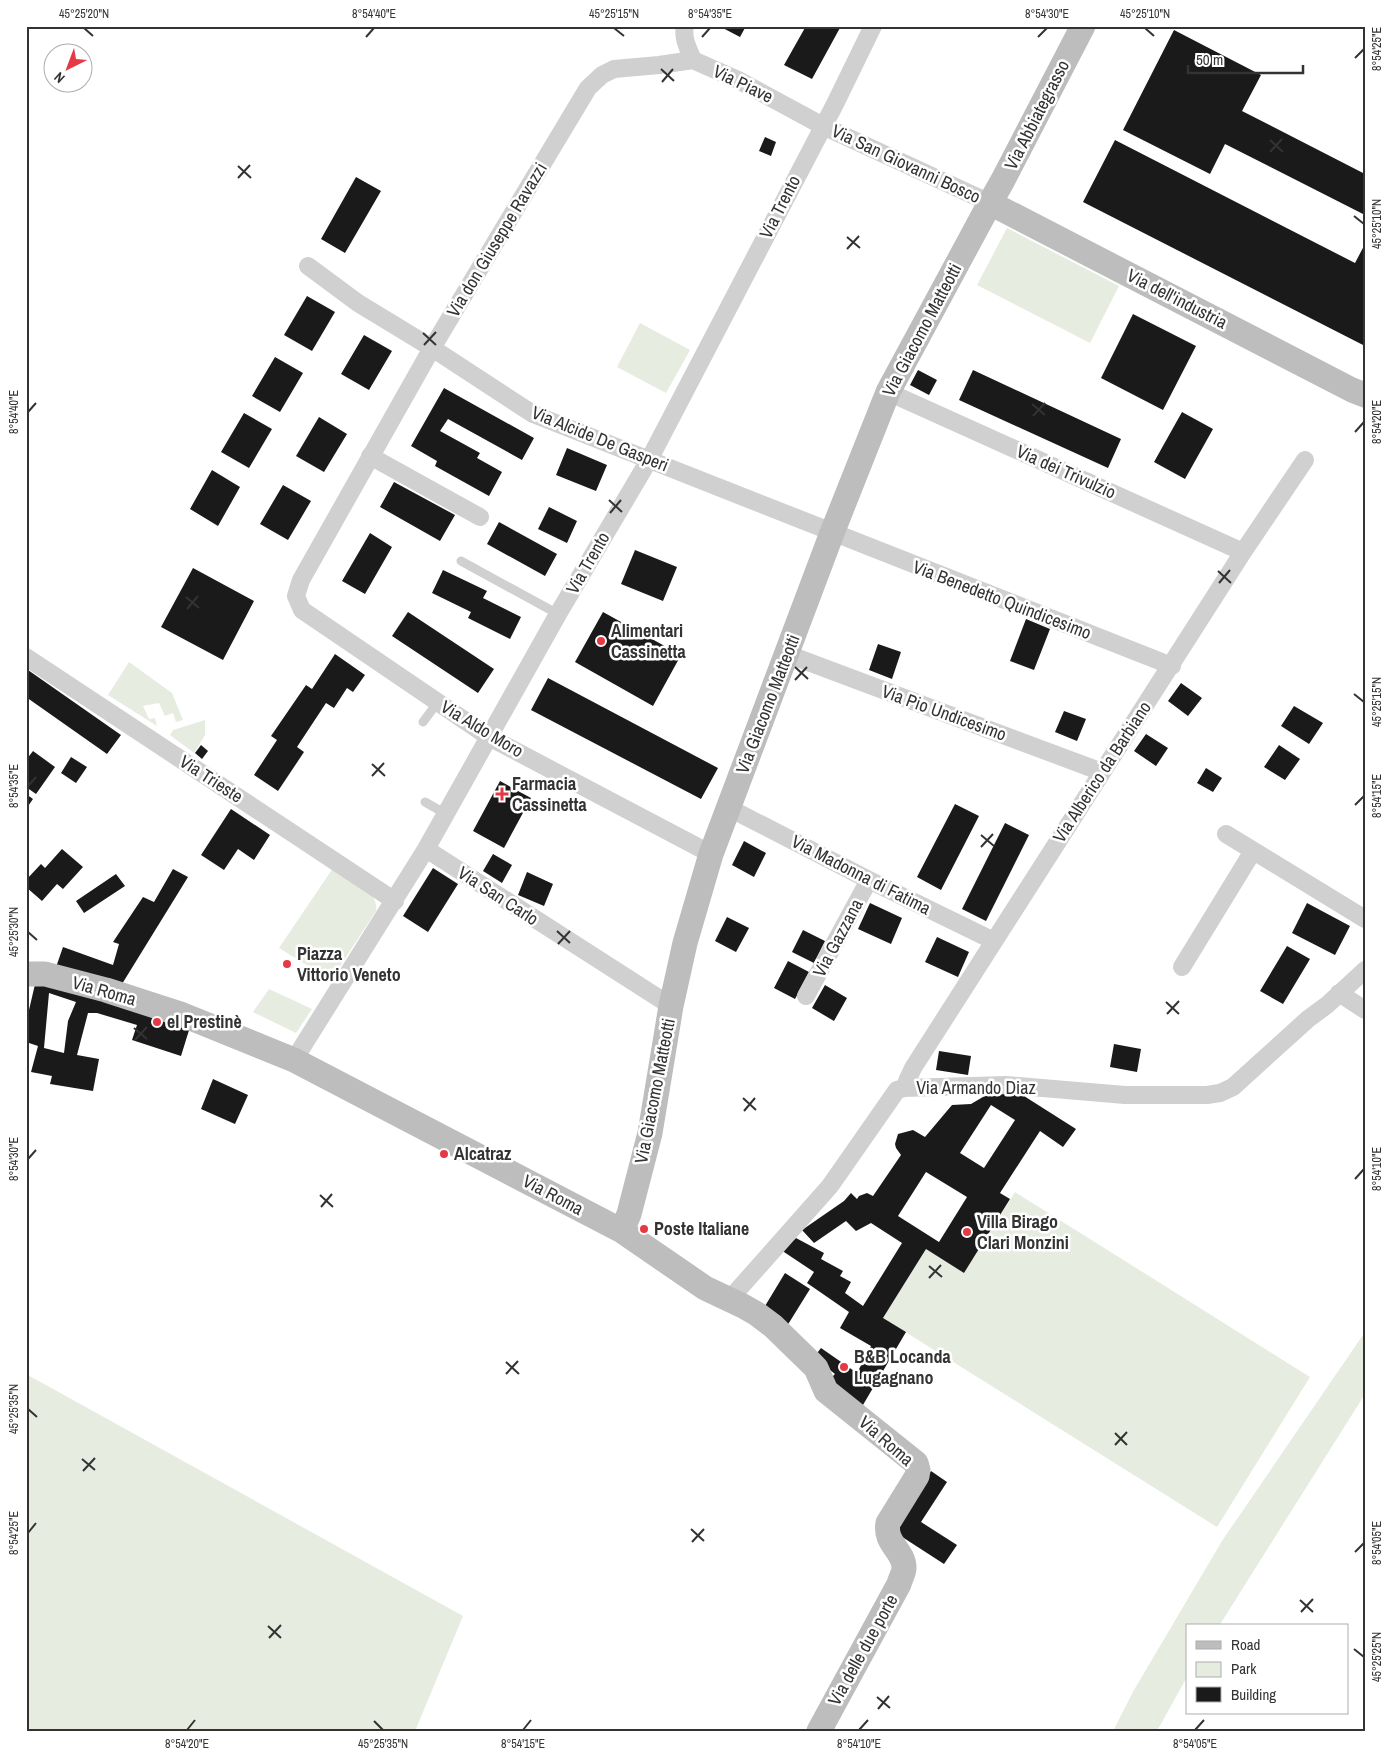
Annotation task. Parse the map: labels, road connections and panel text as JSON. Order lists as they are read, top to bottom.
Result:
{
  "streets": {
    "street": [
      "Via Piave",
      "Via Abbiategrasso",
      "Via San Giovanni Bosco",
      "Via Trento",
      "Via don Giuseppe Ravazzi",
      "Via dell'industria",
      "Via Giacomo Matteotti",
      "Via Alcide De Gasperi",
      "Via dei Trivulzio",
      "Via Benedetto Quindicesimo",
      "Via Pio Undicesimo",
      "Via Aldo Moro",
      "Via Alberico da Barbiano",
      "Via Trieste",
      "Via Madonna di Fatima",
      "Via San Carlo",
      "Via Gazzana",
      "Via Roma",
      "Via Armando Diaz",
      "Via delle due porte"
    ]
  },
  "crossings": [
    ["Via Piave", "Via San Giovanni Bosco"],
    ["Via Piave", "Via Trento"],
    ["Via Piave", "Via don Giuseppe Ravazzi"],
    ["Via Abbiategrasso", "Via San Giovanni Bosco"],
    ["Via Abbiategrasso", "Via dell'industria"],
    ["Via Abbiategrasso", "Via Giacomo Matteotti"],
    ["Via San Giovanni Bosco", "Via Trento"],
    ["Via San Giovanni Bosco", "Via dell'industria"],
    ["Via San Giovanni Bosco", "Via Giacomo Matteotti"],
    ["Via Trento", "Via Alcide De Gasperi"],
    ["Via Trento", "Via Aldo Moro"],
    ["Via Trento", "Via Trieste"],
    ["Via Trento", "Via San Carlo"],
    ["Via Trento", "Via Roma"],
    ["Via don Giuseppe Ravazzi", "Via Alcide De Gasperi"],
    ["Via don Giuseppe Ravazzi", "Via Aldo Moro"],
    ["Via dell'industria", "Via Giacomo Matteotti"],
    ["Via Giacomo Matteotti", "Via Alcide De Gasperi"],
    ["Via Giacomo Matteotti", "Via dei Trivulzio"],
    ["Via Giacomo Matteotti", "Via Benedetto Quindicesimo"],
    ["Via Giacomo Matteotti", "Via Pio Undicesimo"],
    ["Via Giacomo Matteotti", "Via Aldo Moro"],
    ["Via Giacomo Matteotti", "Via Madonna di Fatima"],
    ["Via Giacomo Matteotti", "Via San Carlo"],
    ["Via Giacomo Matteotti", "Via Roma"],
    ["Via Alcide De Gasperi", "Via Benedetto Quindicesimo"],
    ["Via dei Trivulzio", "Via Alberico da Barbiano"],
    ["Via Benedetto Quindicesimo", "Via Alberico da Barbiano"],
    ["Via Pio Undicesimo", "Via Alberico da Barbiano"],
    ["Via Alberico da Barbiano", "Via Madonna di Fatima"],
    ["Via Alberico da Barbiano", "Via Armando Diaz"],
    ["Via Madonna di Fatima", "Via Gazzana"],
    ["Via Roma", "Via Armando Diaz"],
    ["Via Roma", "Via delle due porte"]
  ],
  "places": {
    "other": [
      "Alimentari Cassinetta",
      "Piazza Vittorio Veneto",
      "el Prestinè",
      "Alcatraz",
      "Poste Italiane",
      "Villa Birago Clari Monzini",
      "B&B Locanda Lugagnano"
    ],
    "health": ["Farmacia Cassinetta"]
  },
  "legend": ["Road", "Park", "Building"],
  "scale_bar": "50 m",
  "north": "bottom left",
  "coordinates": [
    "45°25'20\"N",
    "8°54'40\"E",
    "45°25'15\"N",
    "8°54'35\"E",
    "8°54'30\"E",
    "45°25'10\"N",
    "8°54'25\"E",
    "8°54'20\"E",
    "8°54'15\"E",
    "45°25'30\"N",
    "8°54'10\"E",
    "45°25'35\"N",
    "8°54'05\"E",
    "45°25'25\"N"
  ]
}
